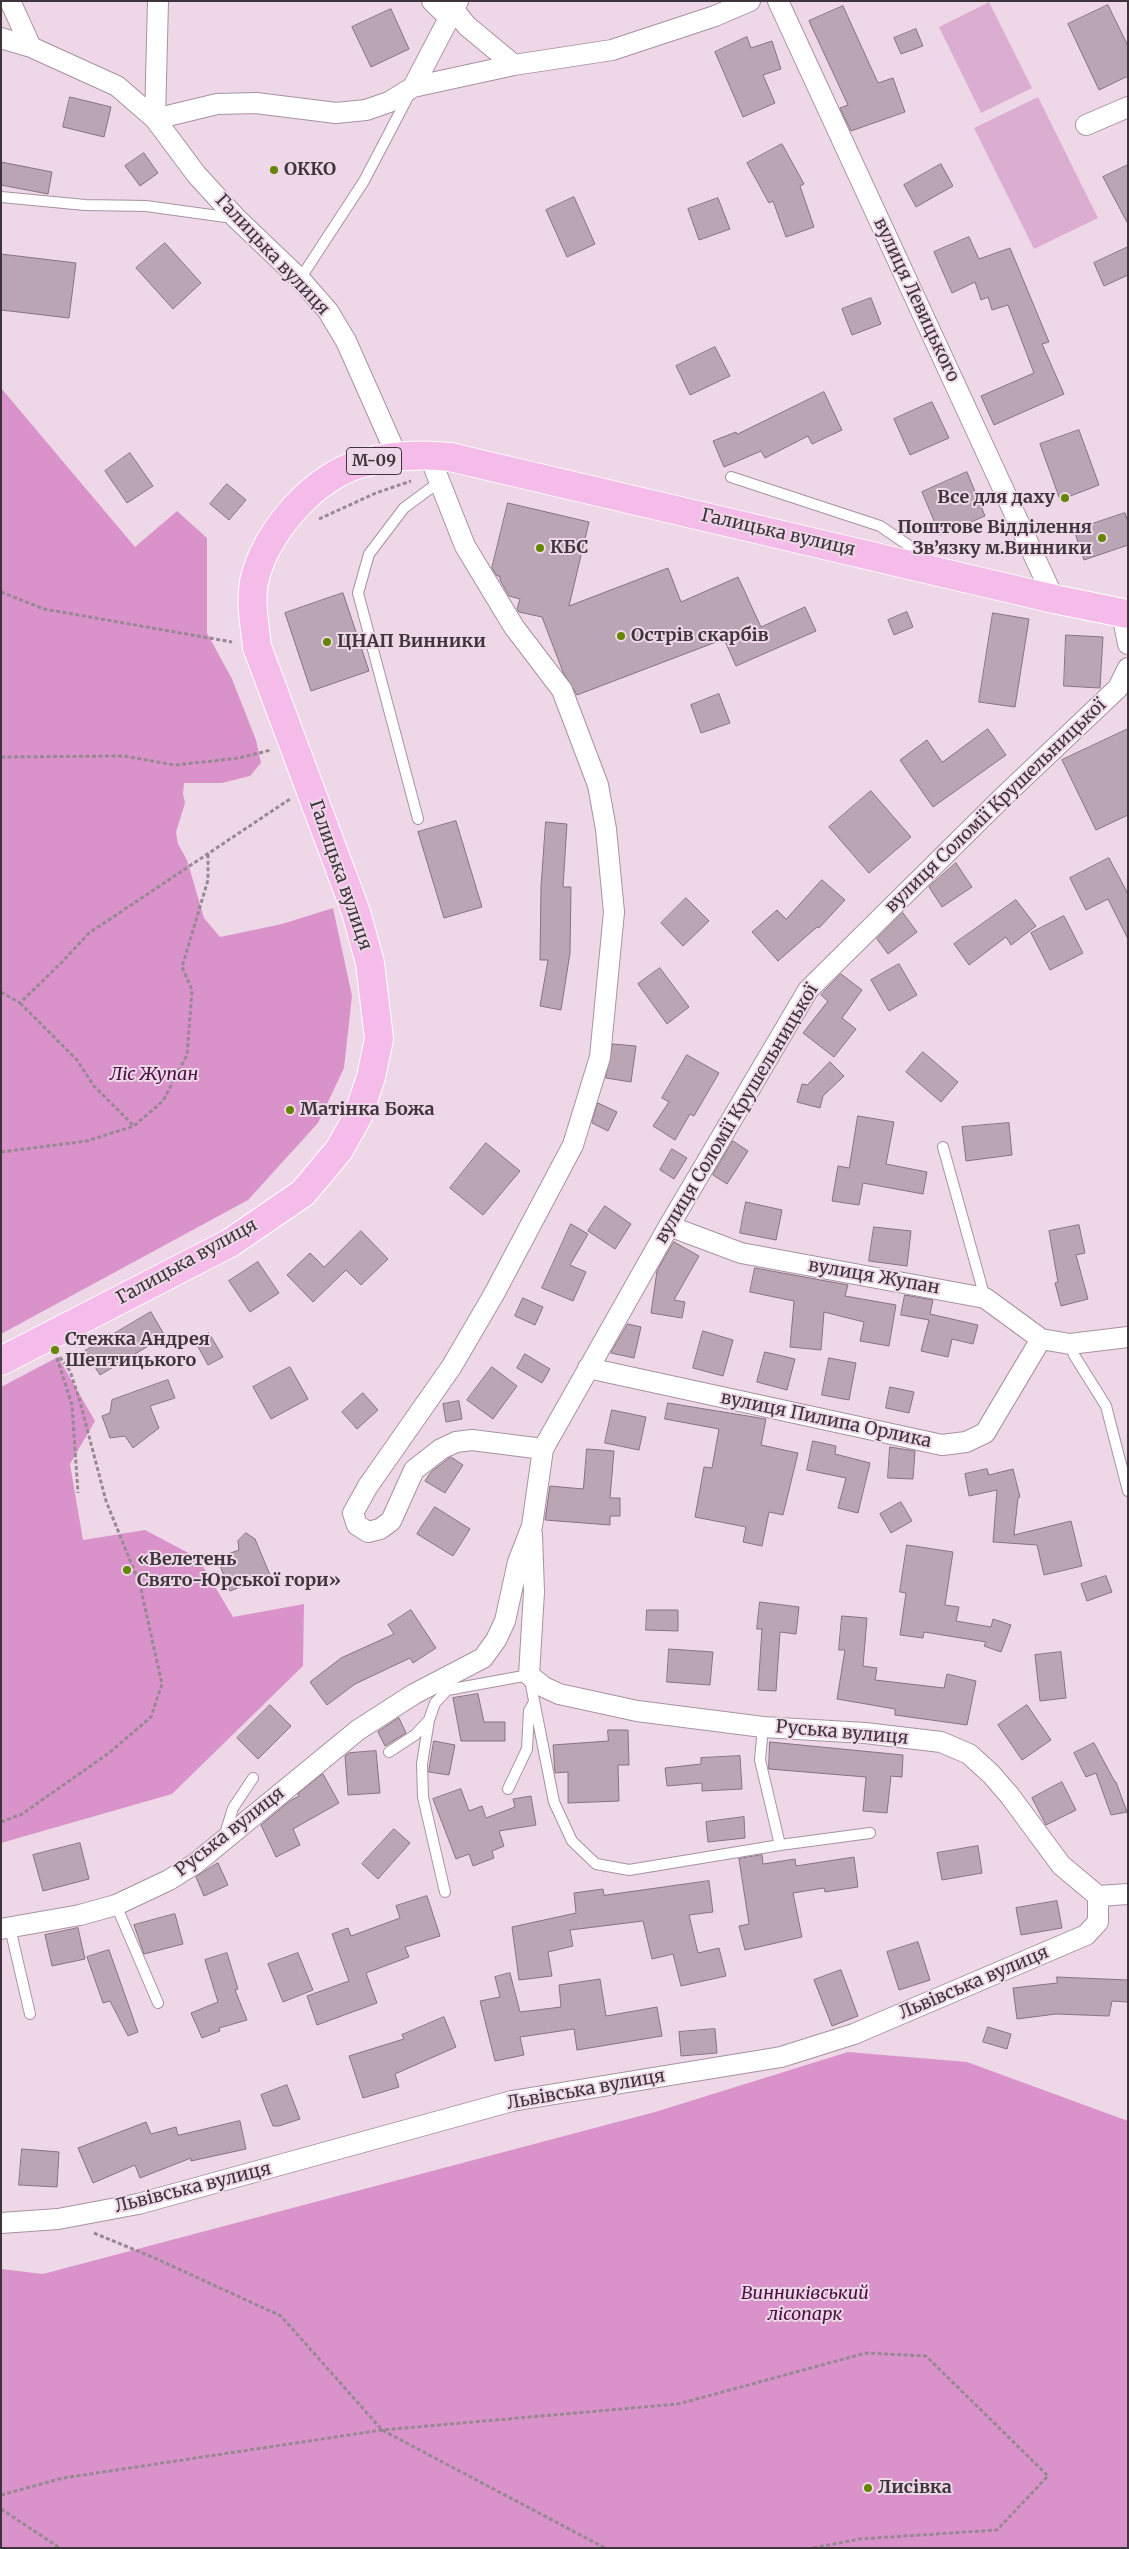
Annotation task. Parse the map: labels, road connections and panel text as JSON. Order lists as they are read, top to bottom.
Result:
{
  "streets": {
    "main road": ["Галицька вулиця", "М-09"],
    "street": [
      "вулиця Левицького",
      "вулиця Соломії Крушельницької",
      "вулиця Жупан",
      "вулиця Пилипа Орлика",
      "Руська вулиця",
      "Львівська вулиця"
    ]
  },
  "crossings": [
    ["Галицька вулиця", "вулиця Левицького"],
    ["Галицька вулиця", "М-09"],
    ["вулиця Соломії Крушельницької", "вулиця Жупан"],
    ["вулиця Соломії Крушельницької", "вулиця Пилипа Орлика"],
    ["вулиця Соломії Крушельницької", "Руська вулиця"],
    ["вулиця Жупан", "вулиця Пилипа Орлика"],
    ["Руська вулиця", "Львівська вулиця"]
  ],
  "parks": ["Ліс Жупан", "Винниківський лісопарк"],
  "places": [
    "ОККО",
    "Все для даху",
    "Поштове Відділення Зв’язку м.Винники",
    "КБС",
    "Острів скарбів",
    "ЦНАП Винники",
    "Матінка Божа",
    "Стежка Андрея Шептицького",
    "«Велетень Свято-Юрської гори»",
    "Лисівка"
  ]
}
